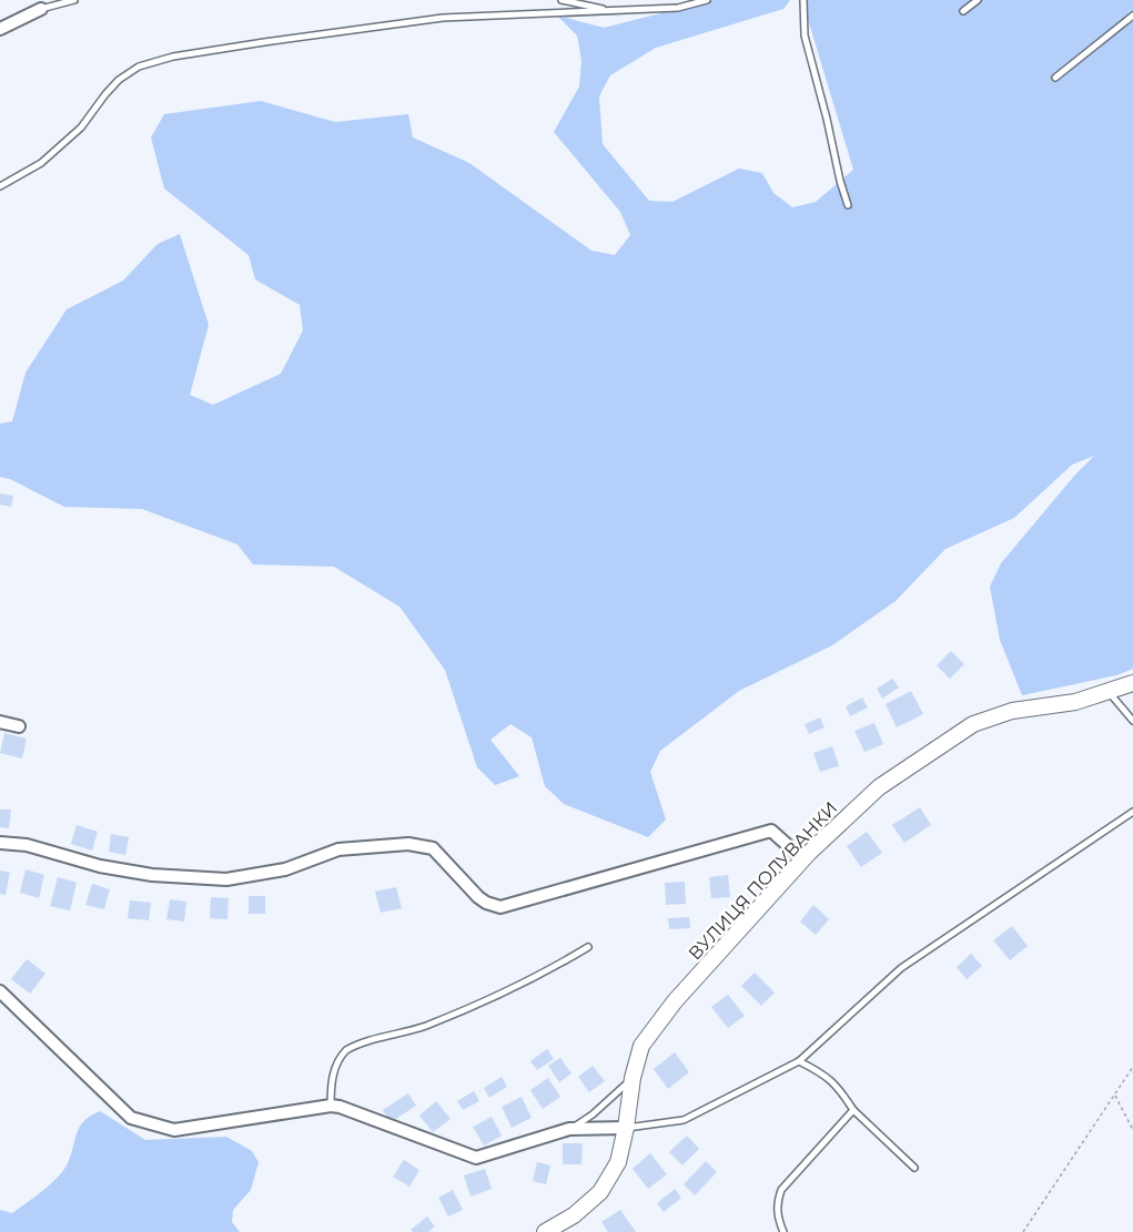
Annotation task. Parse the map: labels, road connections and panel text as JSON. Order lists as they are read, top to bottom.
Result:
{
  "streets": {
    "street": ["ВУЛИЦЯ ПОЛУВАНКИ"]
  }
}
